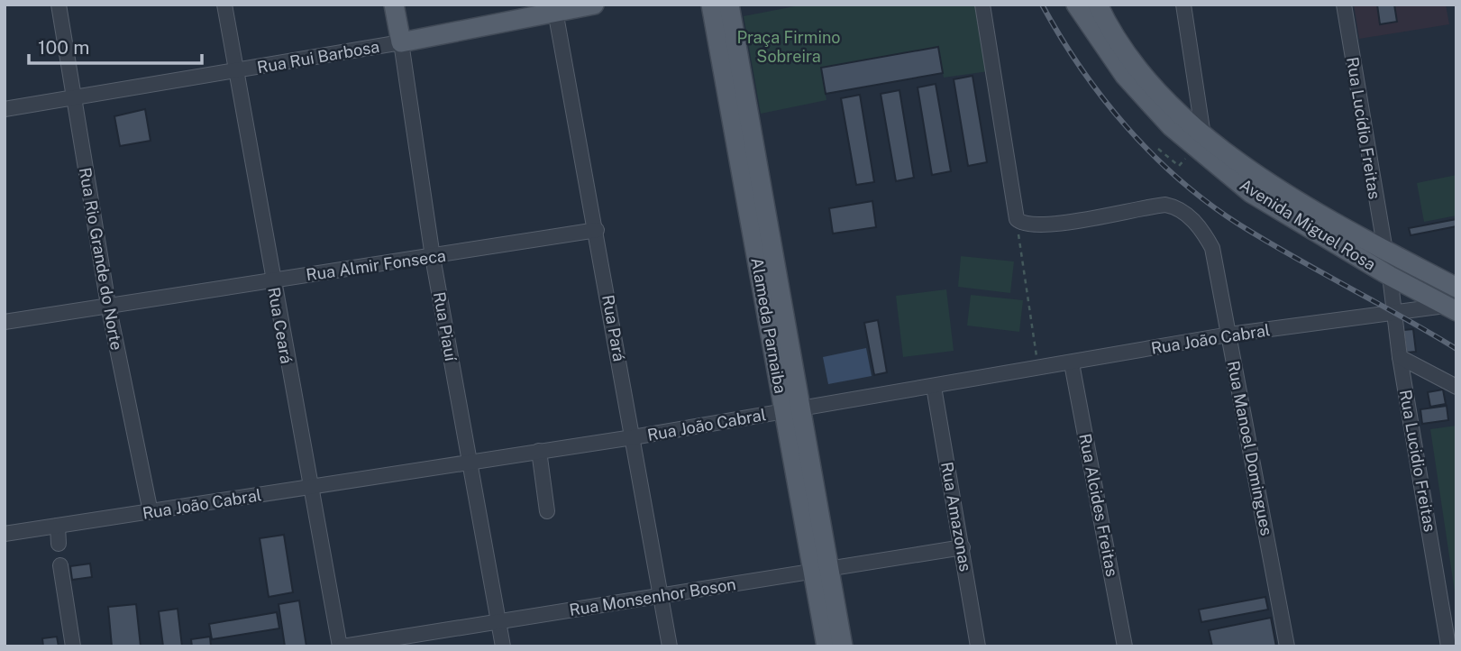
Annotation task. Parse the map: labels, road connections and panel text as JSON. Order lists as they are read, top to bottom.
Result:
{
  "streets": {
    "main road": [
      "Rua Rui Barbosa",
      "Avenida Miguel Rosa",
      "Alameda Parnaiba",
      "Rua Piauí"
    ],
    "street": [
      "Rua Lucídio Freitas",
      "Rua Rio Grande do Norte",
      "Rua Almir Fonseca",
      "Rua Ceará",
      "Rua Pará",
      "Rua João Cabral",
      "Rua Manoel Domingues",
      "Rua Lucidio Freitas",
      "Rua Alcides Freitas",
      "Rua Amazonas",
      "Rua Monsenhor Boson"
    ]
  },
  "crossings": [
    ["Rua Rui Barbosa", "Rua Rio Grande do Norte"],
    ["Rua Rui Barbosa", "Rua Ceará"],
    ["Rua Rui Barbosa", "Rua Piauí"],
    ["Rua Rui Barbosa", "Rua Pará"],
    ["Rua Lucídio Freitas", "Avenida Miguel Rosa"],
    ["Avenida Miguel Rosa", "Rua João Cabral"],
    ["Avenida Miguel Rosa", "Rua Lucidio Freitas"],
    ["Rua Rio Grande do Norte", "Rua Almir Fonseca"],
    ["Rua Rio Grande do Norte", "Rua João Cabral"],
    ["Rua Almir Fonseca", "Rua Ceará"],
    ["Rua Almir Fonseca", "Rua Piauí"],
    ["Rua Almir Fonseca", "Rua Pará"],
    ["Rua Ceará", "Rua João Cabral"],
    ["Rua Ceará", "Rua Monsenhor Boson"],
    ["Alameda Parnaiba", "Rua João Cabral"],
    ["Alameda Parnaiba", "Rua Monsenhor Boson"],
    ["Rua Piauí", "Rua João Cabral"],
    ["Rua Piauí", "Rua Monsenhor Boson"],
    ["Rua Pará", "Rua João Cabral"],
    ["Rua Pará", "Rua Monsenhor Boson"],
    ["Rua João Cabral", "Rua Manoel Domingues"],
    ["Rua João Cabral", "Rua Lucidio Freitas"],
    ["Rua João Cabral", "Rua Alcides Freitas"],
    ["Rua João Cabral", "Rua Amazonas"],
    ["Rua Amazonas", "Rua Monsenhor Boson"]
  ],
  "parks": ["Praça Firmino Sobreira"],
  "scale_bar": "100 m"
}
